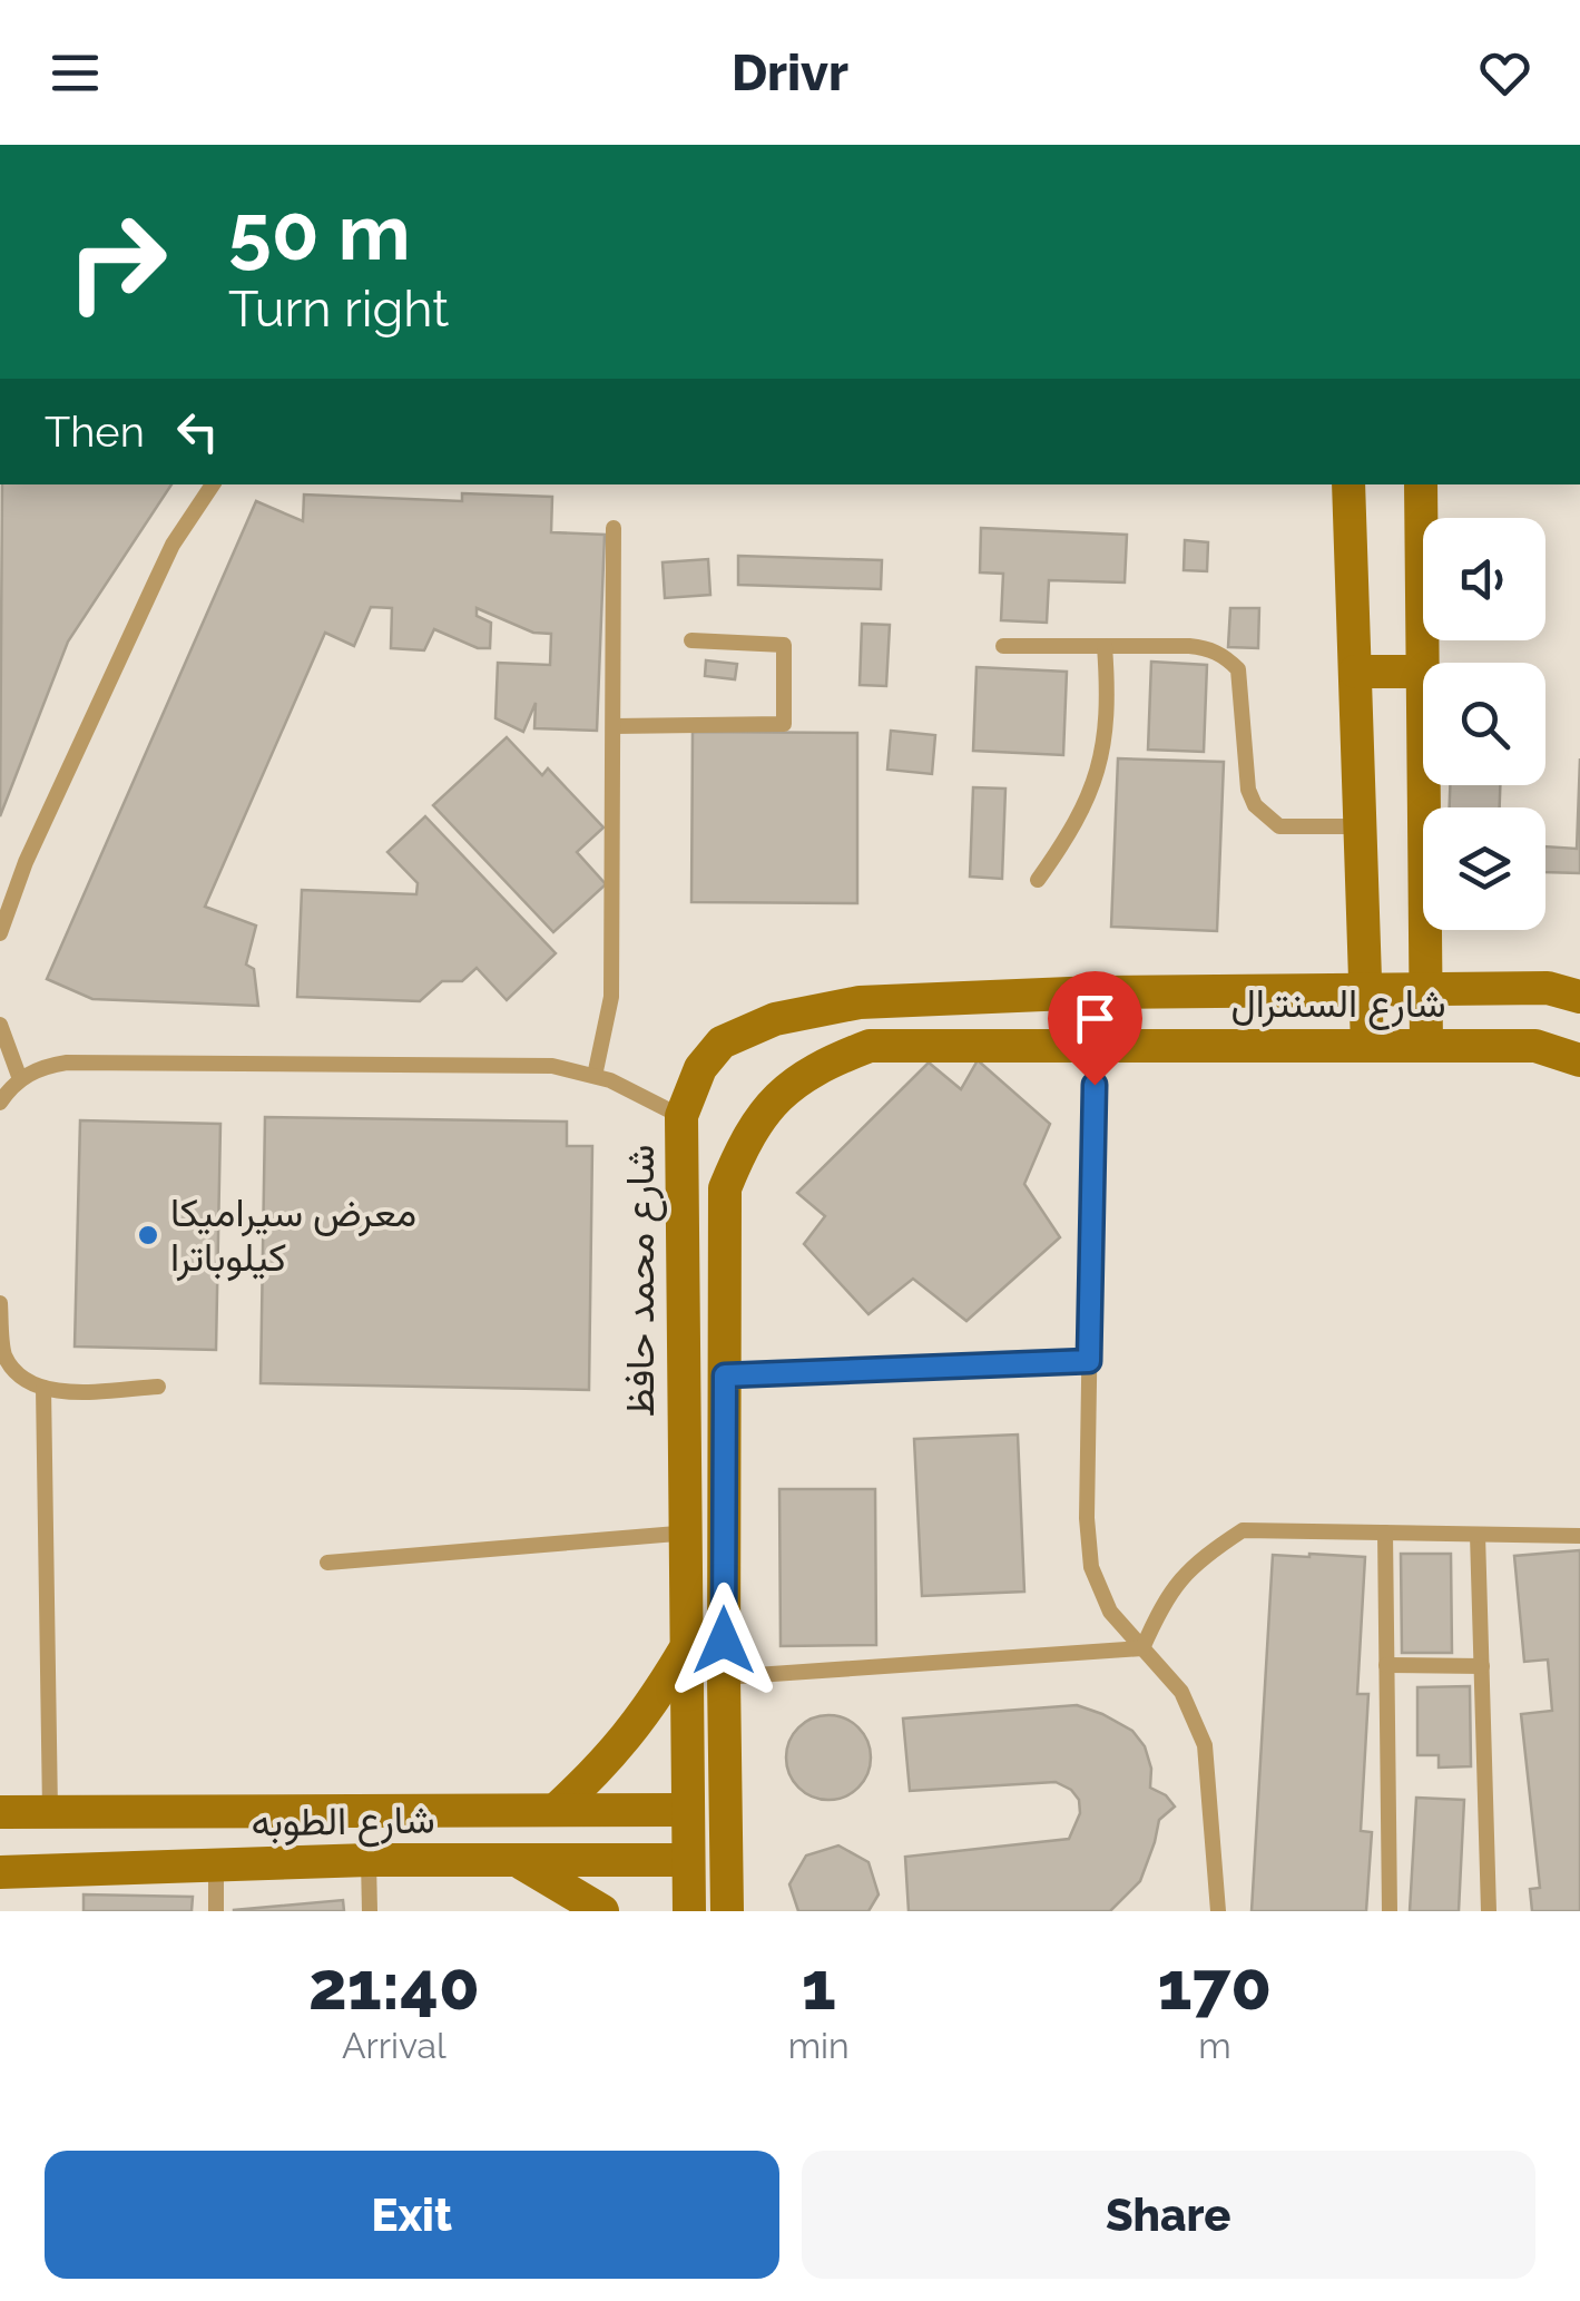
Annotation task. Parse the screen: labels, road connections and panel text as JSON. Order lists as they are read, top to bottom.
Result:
{
  "streets": {
    "street": ["شارع السنترال", "شارع محمد حافظ", "شارع الطوبه"]
  },
  "crossings": [
    ["شارع السنترال", "شارع محمد حافظ"],
    ["شارع محمد حافظ", "شارع الطوبه"]
  ],
  "places": ["معرض سيراميكا كيلوباترا"],
  "page": {
    "header": "Drivr",
    "turn": ["50 m", "Turn right"],
    "then": "Then",
    "eta": [
      "21:40",
      "Arrival",
      "1",
      "min",
      "170",
      "m"
    ],
    "buttons": ["Exit", "Share"]
  }
}
